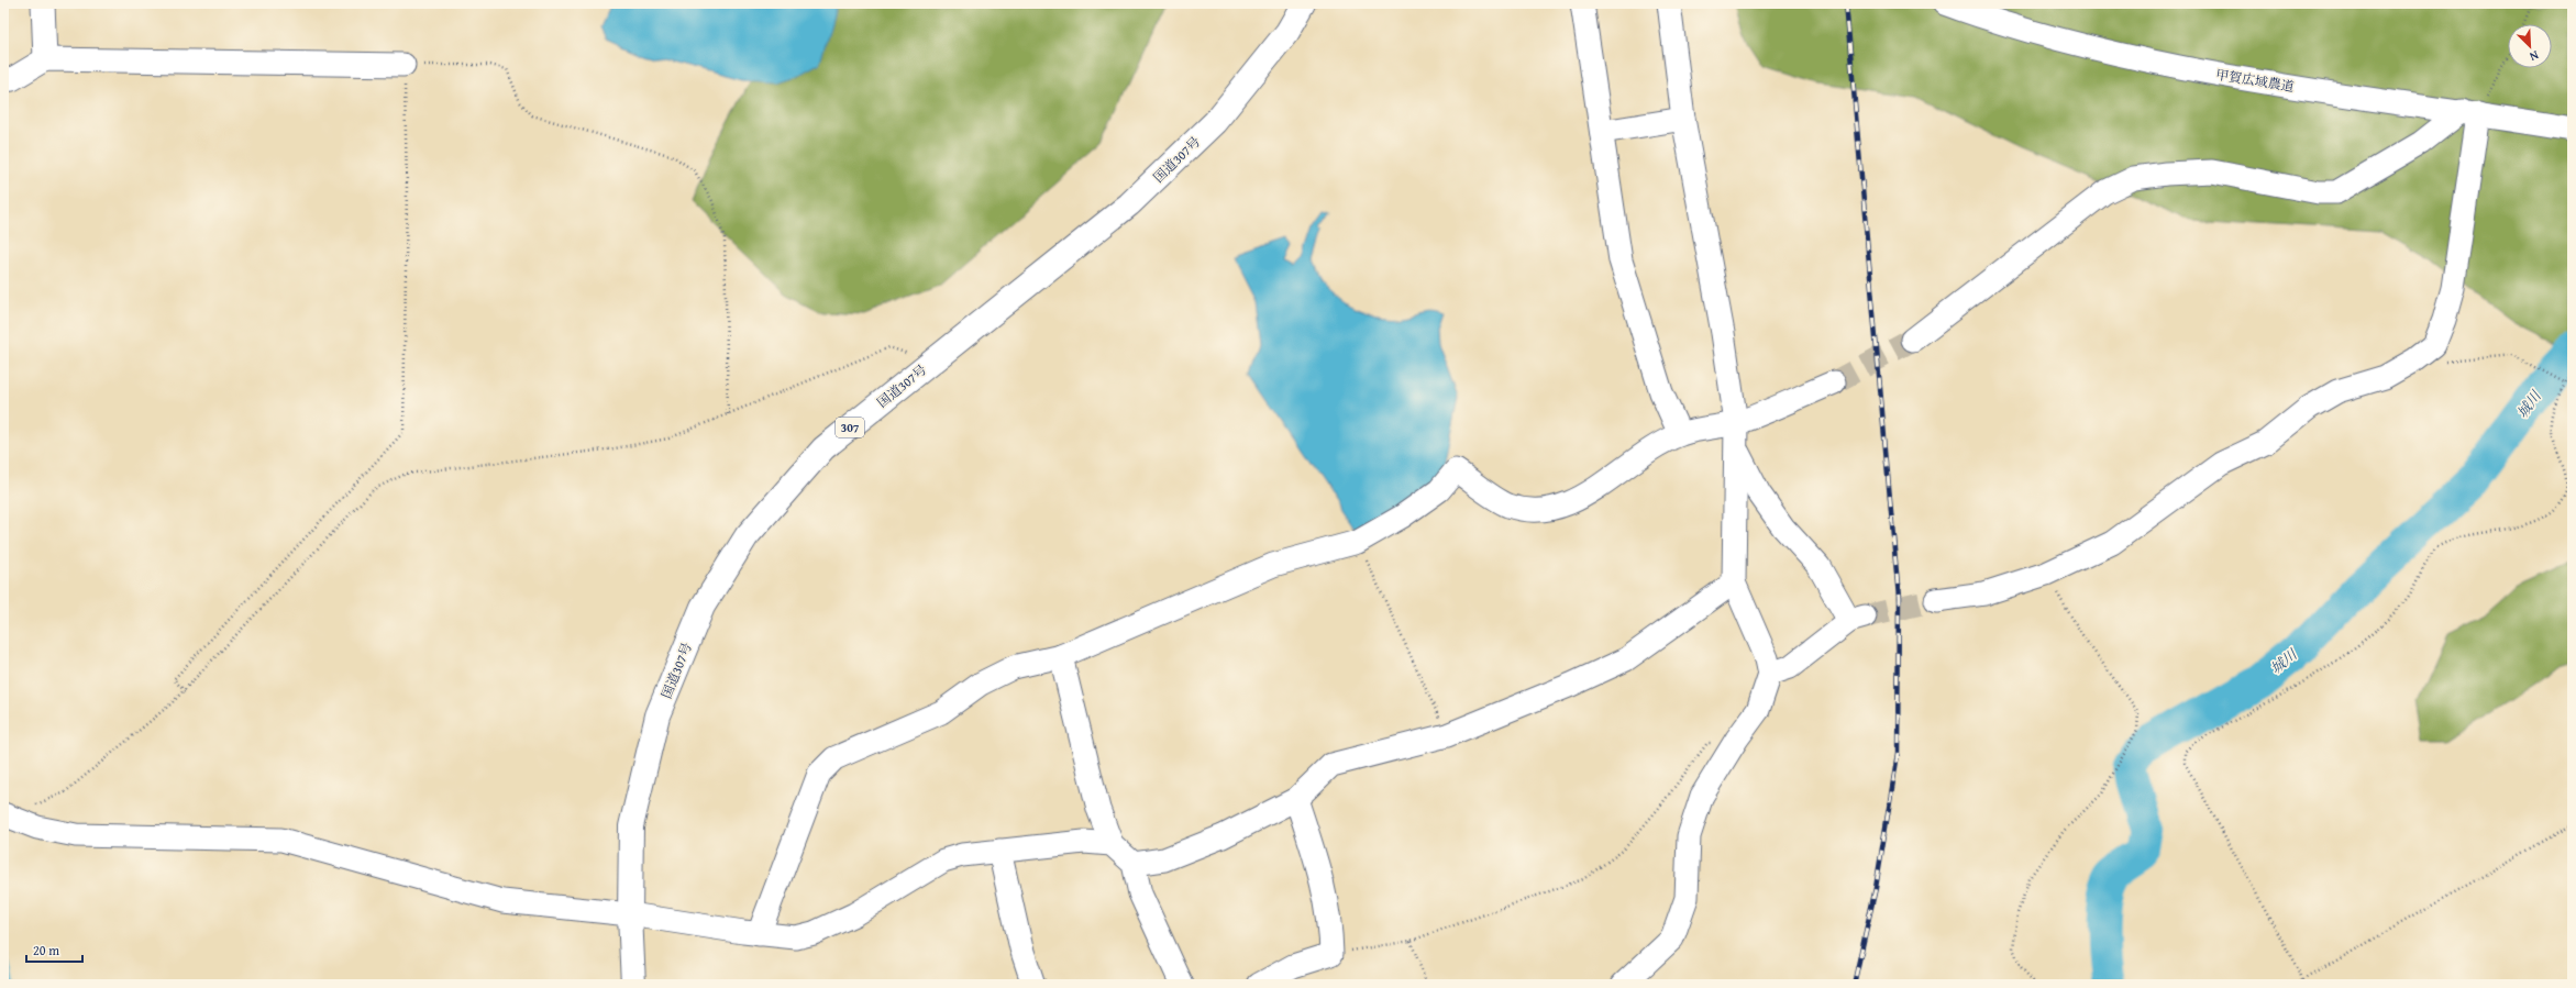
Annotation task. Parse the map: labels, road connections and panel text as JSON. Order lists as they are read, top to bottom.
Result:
{
  "streets": {
    "highway": ["国道307号", "307"],
    "street": ["甲賀広域農道"]
  },
  "water": ["城川"],
  "scale_bar": "20 m",
  "north": "bottom right"
}
